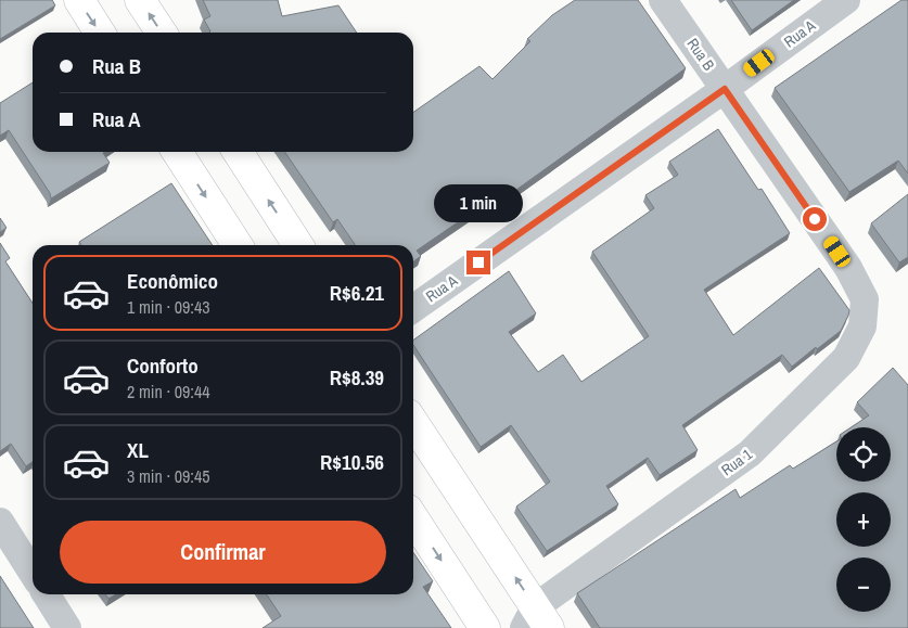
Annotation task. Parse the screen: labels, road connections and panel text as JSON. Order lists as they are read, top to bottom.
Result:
{
  "streets": {
    "street": ["Rua A", "Rua B", "Rua 1"]
  },
  "crossings": [
    ["Rua A", "Rua B"],
    ["Rua B", "Rua 1"]
  ],
  "page": {
    "banner": ["Rua B", "Rua A"],
    "bubble": "1 min",
    "list": [
      {
        "name": "Econômico",
        "note": "1 min · 09:43",
        "value": "R$6.21"
      },
      {
        "name": "Conforto",
        "note": "2 min · 09:44",
        "value": "R$8.39"
      },
      {
        "name": "XL",
        "note": "3 min · 09:45",
        "value": "R$10.56"
      }
    ],
    "map_buttons": ["+", "−"],
    "buttons": "Confirmar"
  }
}
